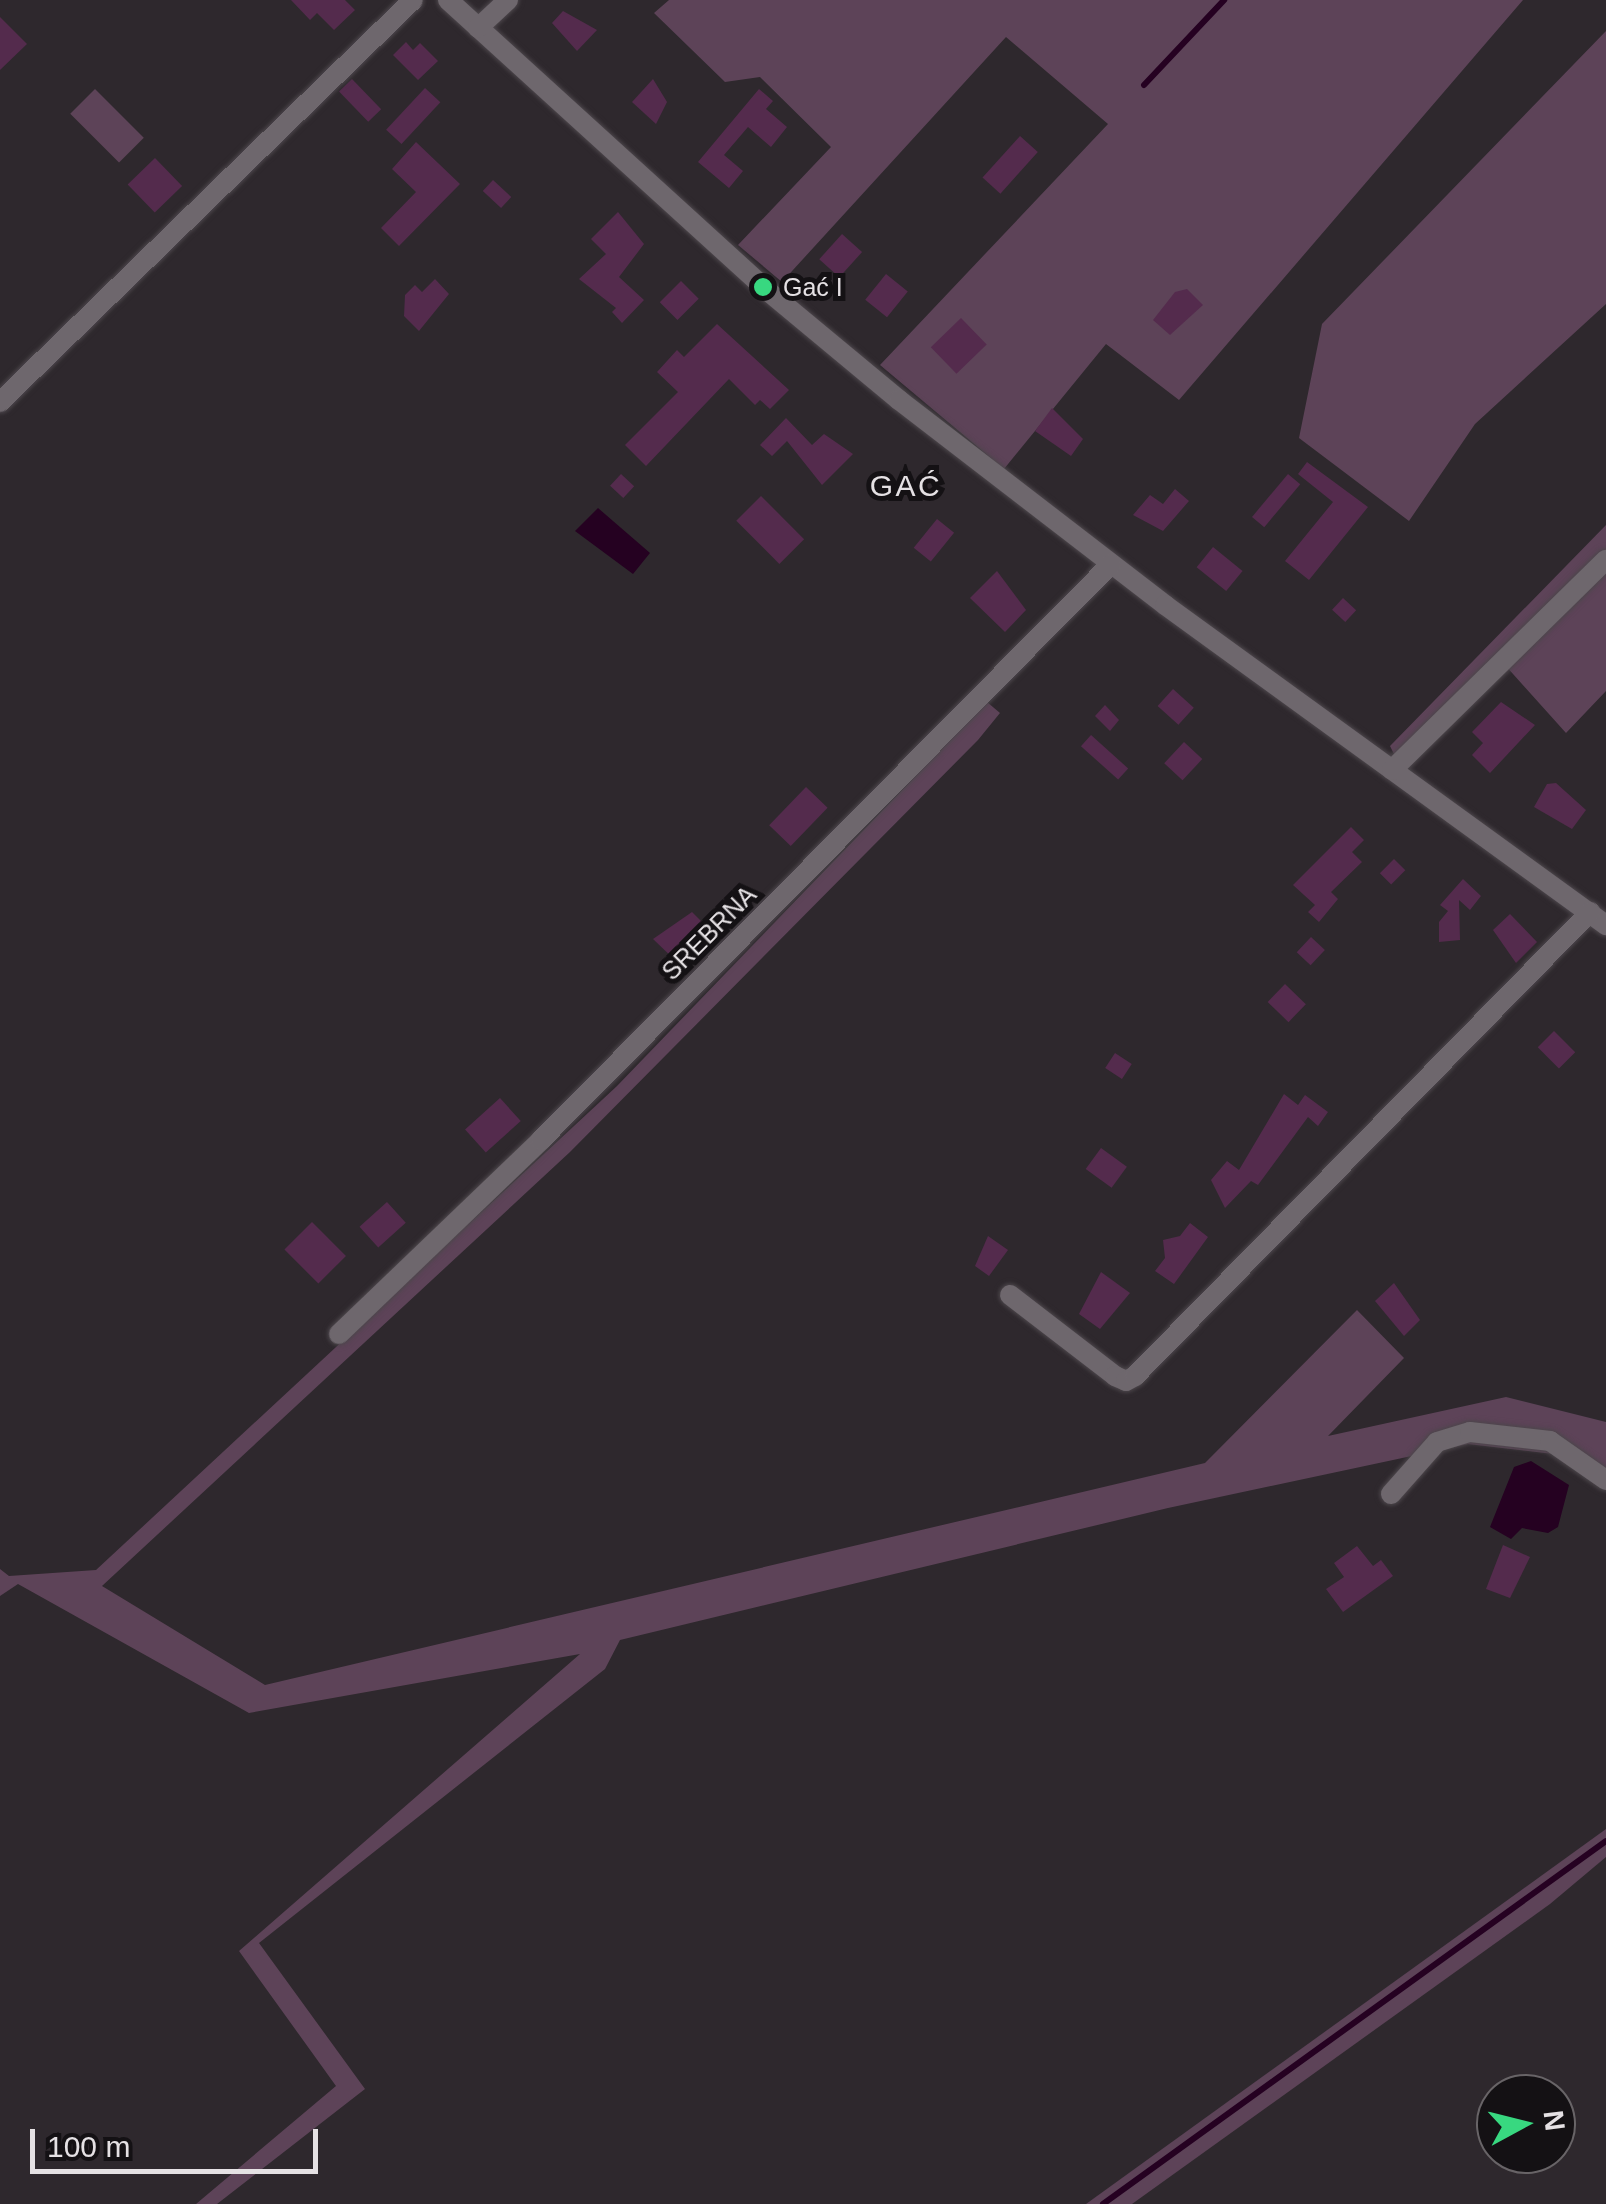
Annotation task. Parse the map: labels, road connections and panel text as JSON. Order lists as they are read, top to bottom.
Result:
{
  "streets": {
    "street": ["SREBRNA"]
  },
  "districts": ["GAĆ"],
  "places": ["Gać I"],
  "scale_bar": "100 m",
  "north": "right"
}
